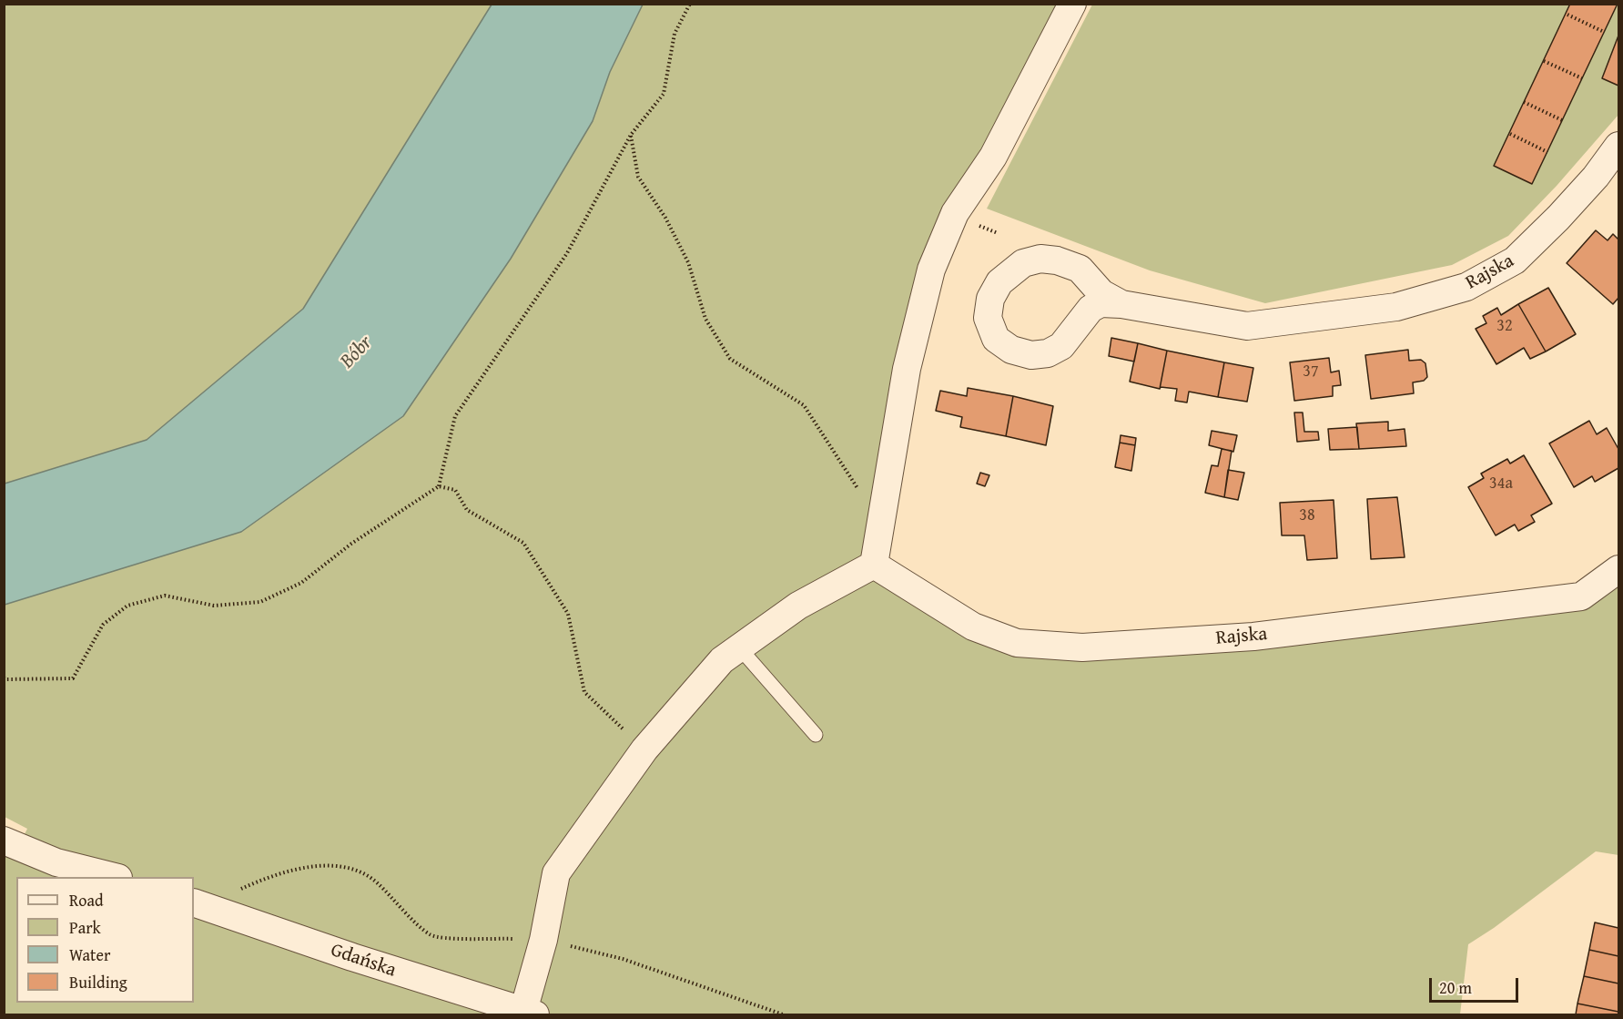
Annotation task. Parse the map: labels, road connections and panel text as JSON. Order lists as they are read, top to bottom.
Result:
{
  "streets": {
    "street": ["Rajska", "Gdańska"]
  },
  "water": ["Bóbr"],
  "house_numbers": [
    "32",
    "37",
    "34a",
    "38"
  ],
  "legend": [
    "Road",
    "Park",
    "Water",
    "Building"
  ],
  "scale_bar": "20 m"
}
